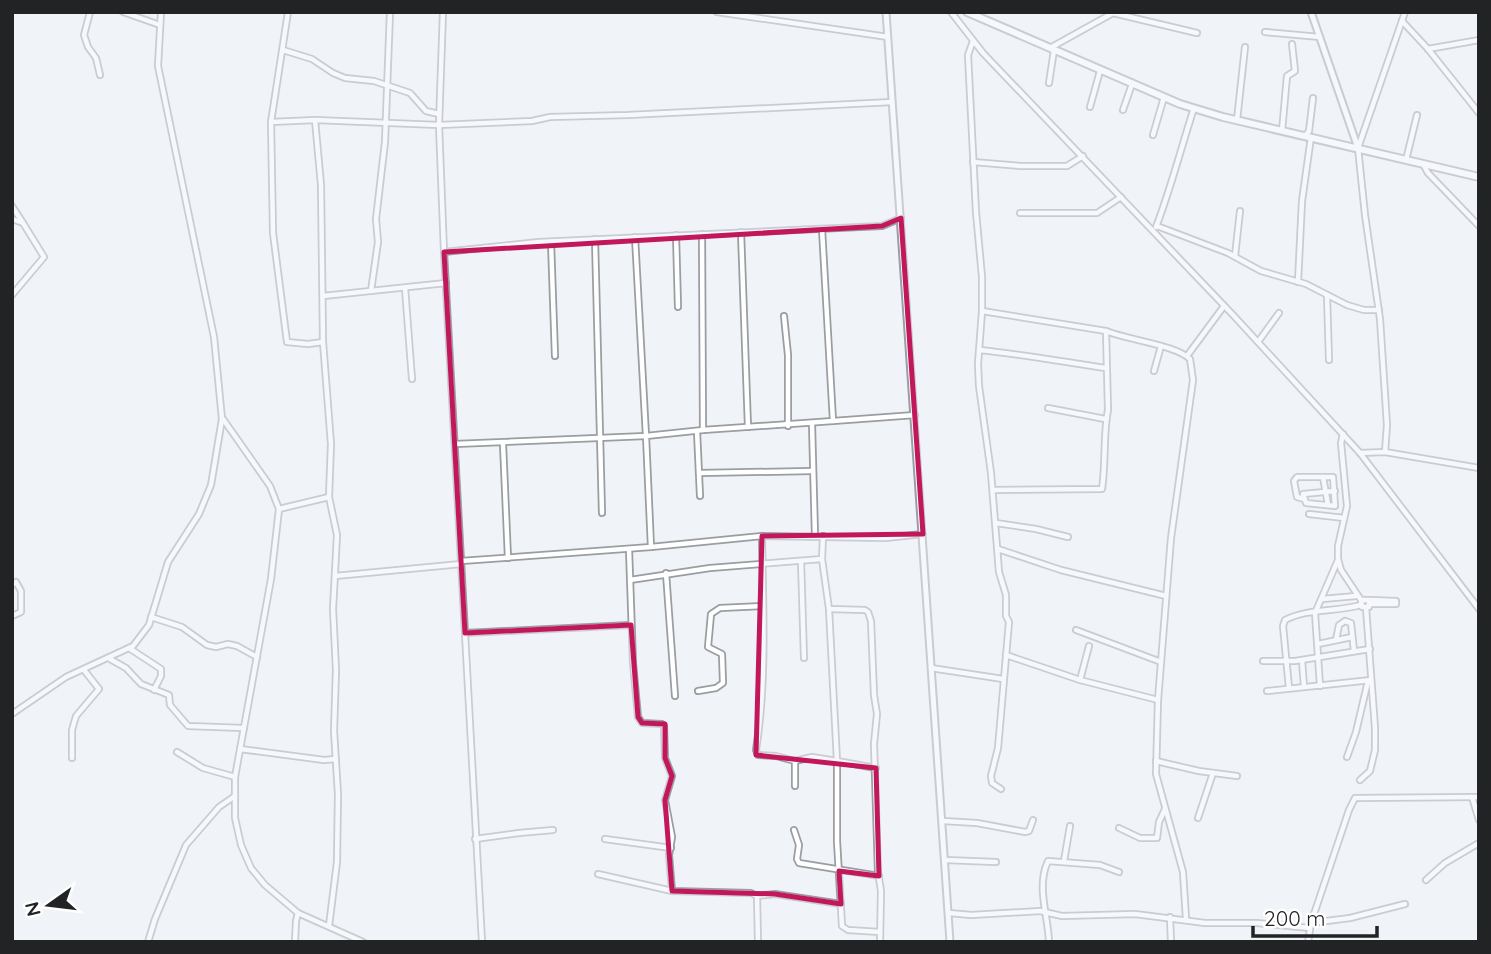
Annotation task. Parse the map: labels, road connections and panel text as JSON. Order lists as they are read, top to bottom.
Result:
{
  "scale_bar": "200 m",
  "north": "left"
}
